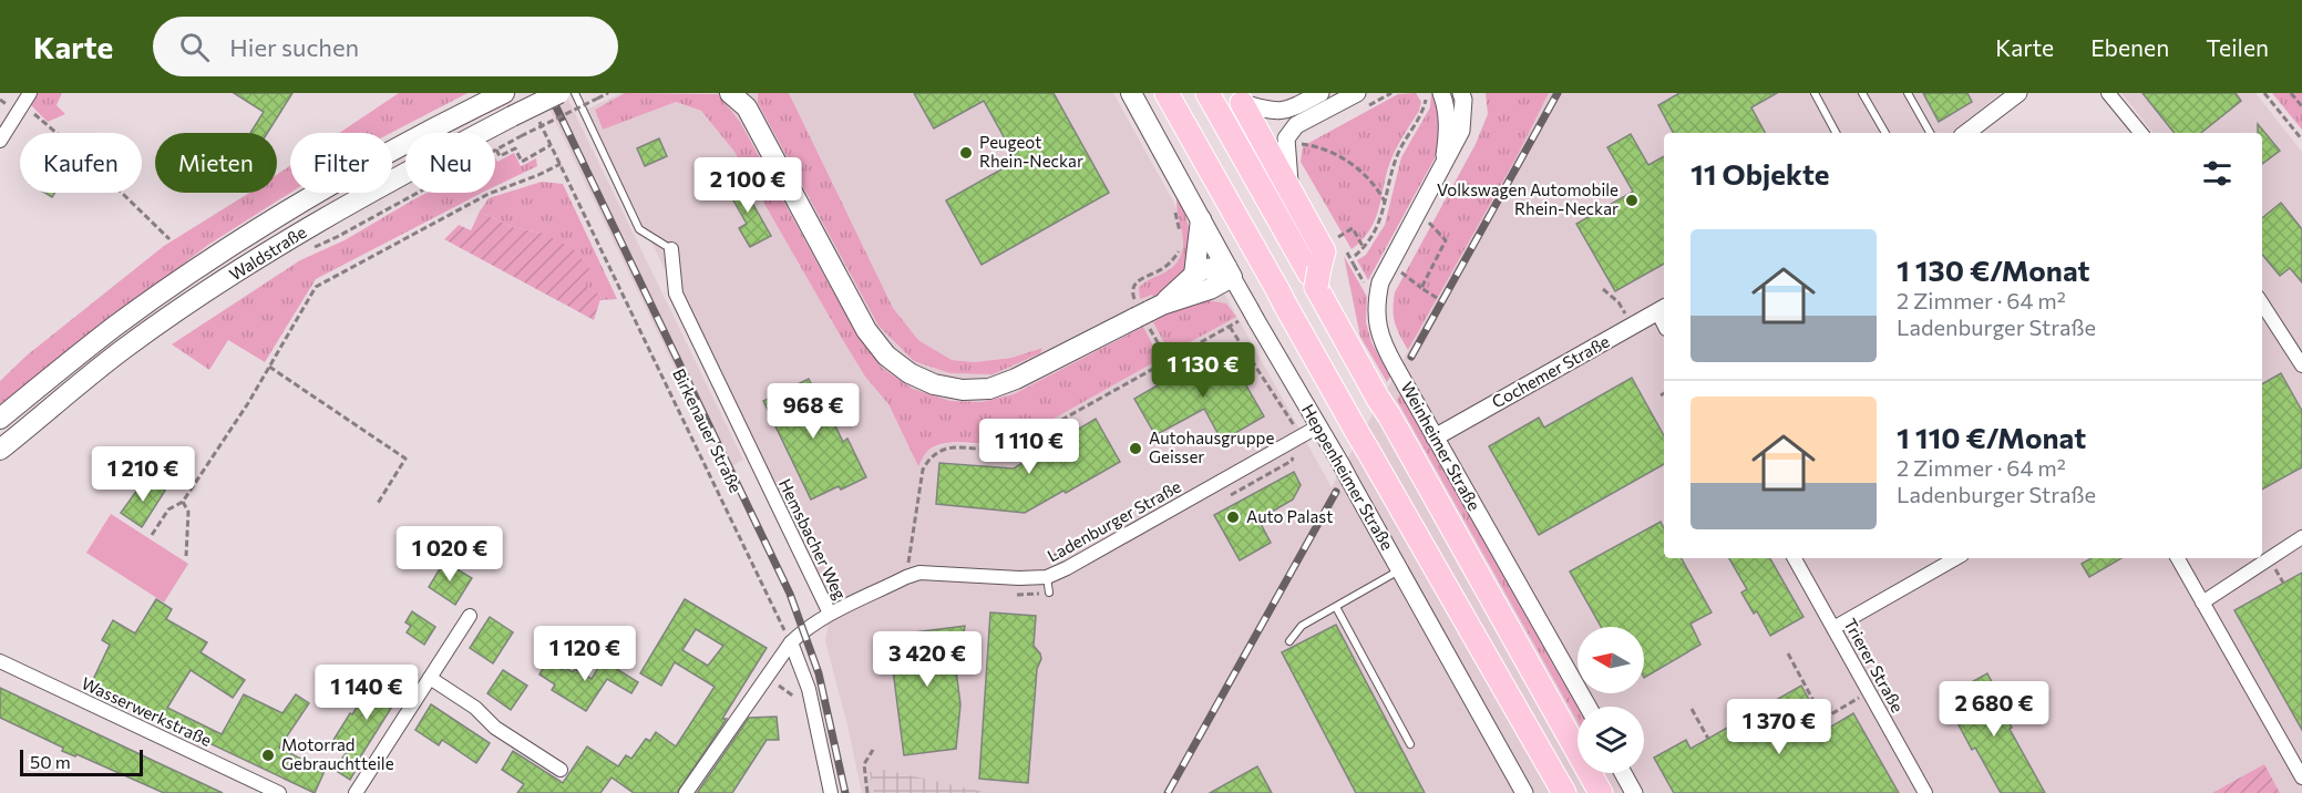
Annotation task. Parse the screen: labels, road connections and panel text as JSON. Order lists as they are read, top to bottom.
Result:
{
  "streets": {
    "main road": ["Waldstraße", "Heppenheimer Straße"],
    "street": [
      "Cochemer Straße",
      "Weinheimer Straße",
      "Ladenburger Straße",
      "Hemsbacher Weg",
      "Trierer Straße",
      "Wasserwerkstraße"
    ],
    "path": ["Birkenauer Straße"]
  },
  "crossings": [
    ["Cochemer Straße", "Weinheimer Straße"],
    ["Birkenauer Straße", "Ladenburger Straße"],
    ["Heppenheimer Straße", "Ladenburger Straße"],
    ["Ladenburger Straße", "Hemsbacher Weg"]
  ],
  "places": [
    "Peugeot Rhein-Neckar",
    "Volkswagen Automobile Rhein-Neckar",
    "Autohausgruppe Geisser",
    "Auto Palast",
    "Motorrad Gebrauchtteile"
  ],
  "scale_bar": "50 m",
  "north": "left",
  "page": {
    "header": "Karte",
    "search": "Hier suchen",
    "nav": ["Karte", "Ebenen", "Teilen"],
    "chip": [
      "Kaufen",
      "Mieten",
      "Filter",
      "Neu"
    ],
    "heading": "11 Objekte",
    "price": [
      "2 100 €",
      "1 130 €",
      "968 €",
      "1 110 €",
      "1 210 €",
      "1 020 €",
      "1 120 €",
      "3 420 €",
      "1 140 €",
      "2 680 €",
      "1 370 €"
    ],
    "list": [
      {
        "name": "1 130 €/Monat",
        "note": "2 Zimmer · 64 m² · Ladenburger Straße"
      },
      {
        "name": "1 110 €/Monat",
        "note": "2 Zimmer · 64 m² · Ladenburger Straße"
      }
    ],
    "scale": "50 m"
  }
}
